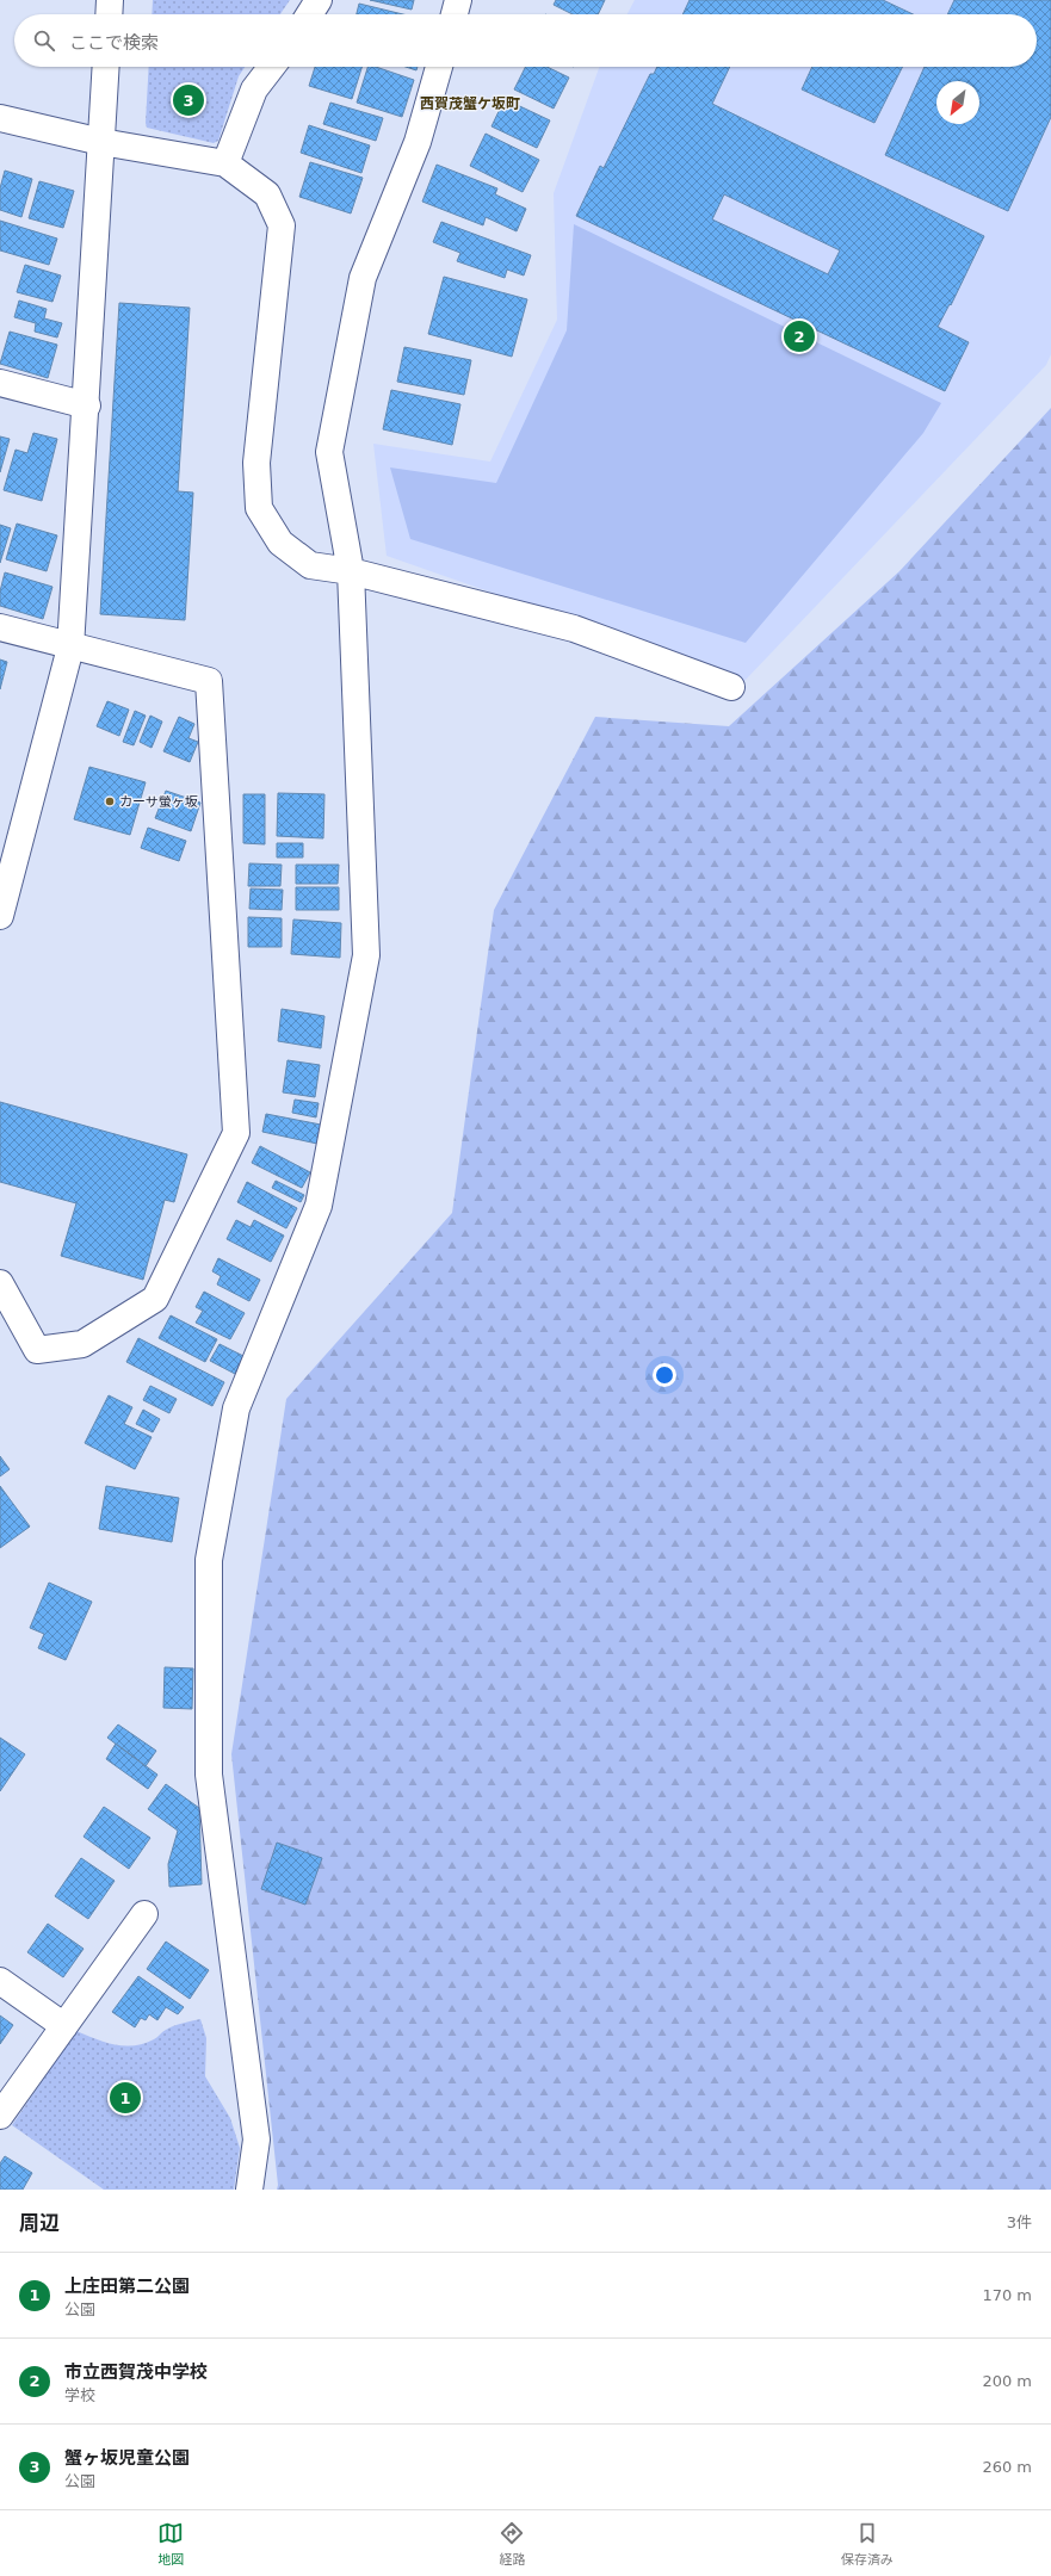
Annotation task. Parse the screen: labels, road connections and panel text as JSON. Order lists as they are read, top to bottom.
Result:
{
  "districts": ["西賀茂蟹ケ坂町"],
  "places": ["カーサ螢ヶ坂"],
  "north": "bottom left",
  "page": {
    "search": "ここで検索",
    "pins": ["3", "2", "1"],
    "heading": ["周辺", "3件"],
    "list": [
      {
        "mark": "1",
        "name": "上庄田第二公園",
        "note": "公園",
        "value": "170 m"
      },
      {
        "mark": "2",
        "name": "市立西賀茂中学校",
        "note": "学校",
        "value": "200 m"
      },
      {
        "mark": "3",
        "name": "蟹ヶ坂児童公園",
        "note": "公園",
        "value": "260 m"
      }
    ],
    "nav": ["地図", "経路", "保存済み"]
  }
}
